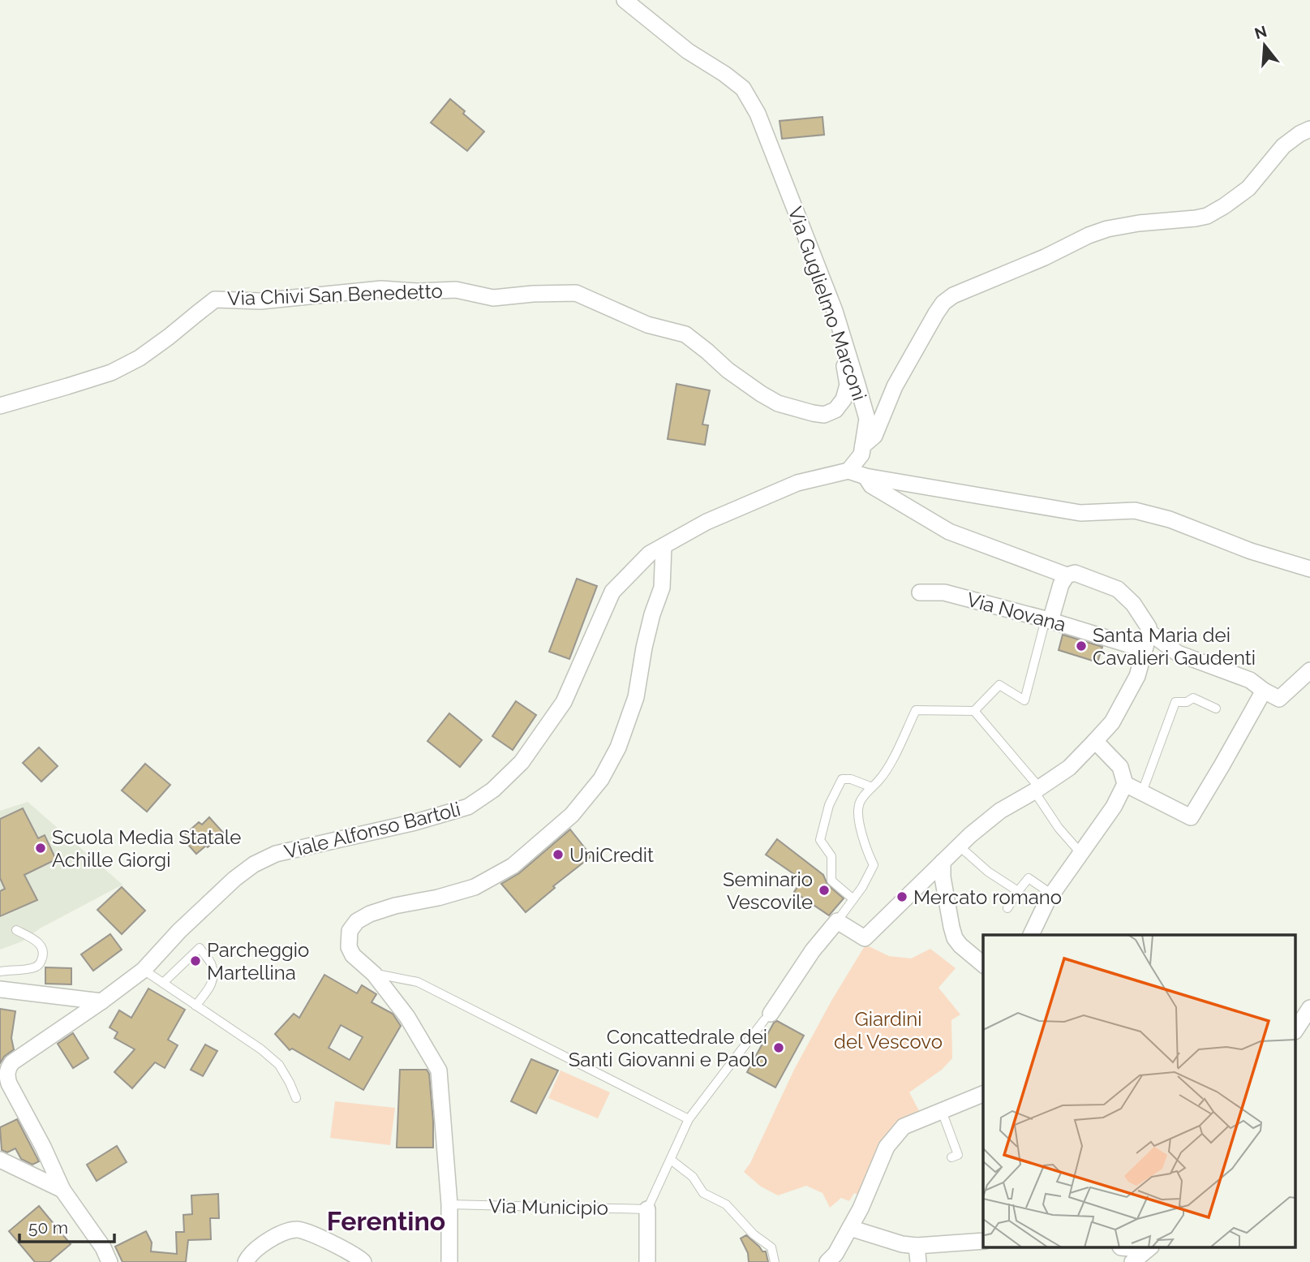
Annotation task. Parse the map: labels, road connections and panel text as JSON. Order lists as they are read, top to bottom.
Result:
{
  "streets": {
    "street": [
      "Via Chivi San Benedetto",
      "Via Guglielmo Marconi",
      "Via Novana",
      "Viale Alfonso Bartoli"
    ],
    "lane": ["Via Municipio"]
  },
  "crossings": [
    ["Via Chivi San Benedetto", "Via Guglielmo Marconi"]
  ],
  "districts": ["Ferentino"],
  "parks": ["Giardini del Vescovo"],
  "places": [
    "Santa Maria dei Cavalieri Gaudenti",
    "Scuola Media Statale Achille Giorgi",
    "UniCredit",
    "Seminario Vescovile",
    "Mercato romano",
    "Parcheggio Martellina",
    "Concattedrale dei Santi Giovanni e Paolo"
  ],
  "scale_bar": "50 m",
  "north": "top"
}
